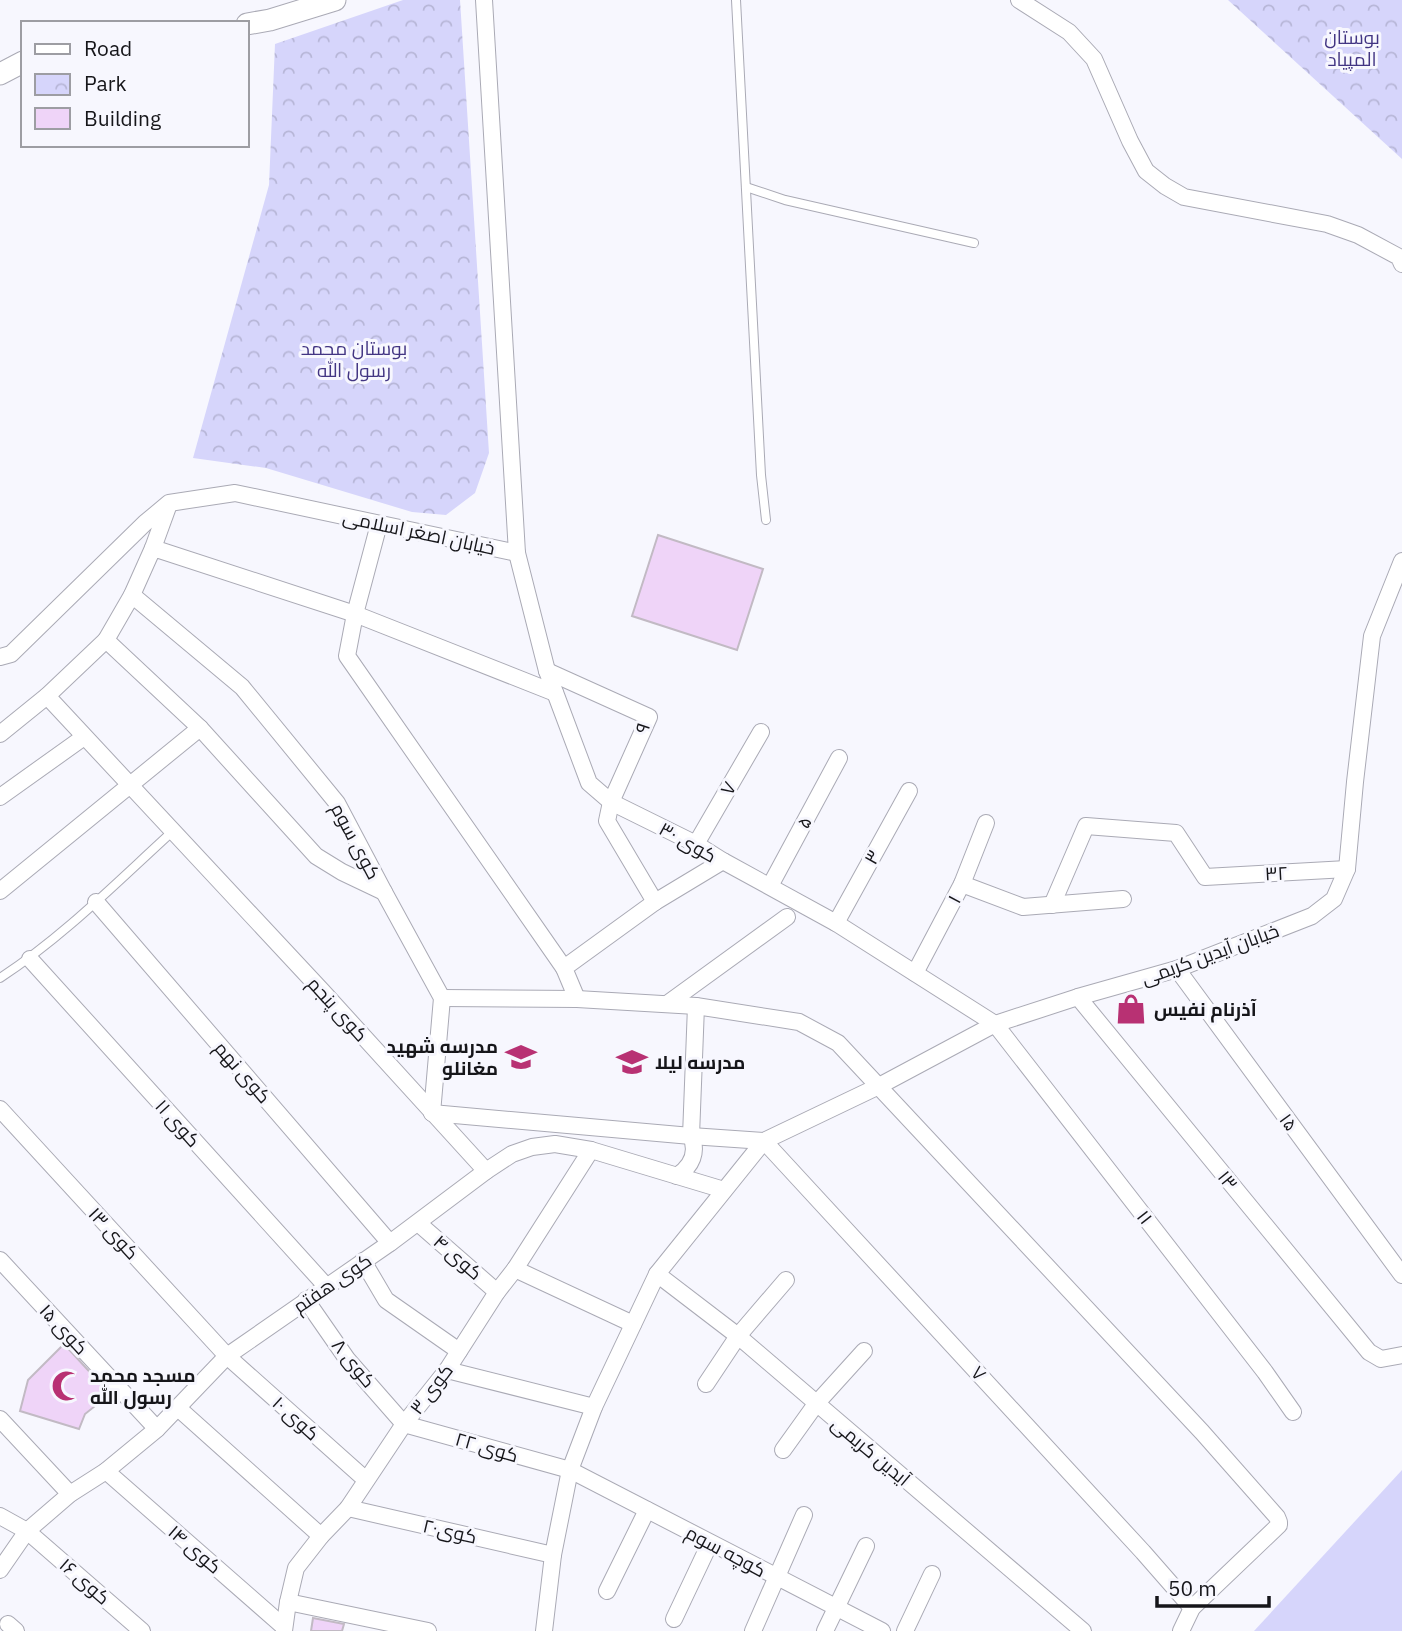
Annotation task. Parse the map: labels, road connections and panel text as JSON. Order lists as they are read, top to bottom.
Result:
{
  "streets": {
    "street": [
      "خیابان اصغر اسلامی",
      "۹",
      "۷",
      "۵",
      "کوی سوم",
      "کوی ۳۰",
      "۳",
      "۳۲",
      "۱",
      "خیابان آیدین کریمی",
      "کوی پنجم",
      "کوی نهم",
      "۱۵",
      "کوی ۱۱",
      "۱۳",
      "۱۱",
      "کوی ۱۳",
      "کوی ۴",
      "کوی هفتم",
      "کوی ۱۵",
      "کوی ۸",
      "کوی ۳",
      "کوی ۱۰",
      "کوی ۲۲",
      "آیدین کریمی",
      "کوی۲۰",
      "کوی ۱۴",
      "کوچه سوم",
      "کوی ۱۶"
    ]
  },
  "crossings": [
    ["خیابان اصغر اسلامی", "کوی ۳۰"],
    ["۹", "کوی ۳۰"],
    ["۷", "کوی ۳۰"],
    ["۷", "خیابان آیدین کریمی"],
    ["۵", "کوی ۳۰"],
    ["کوی ۳۰", "۳"],
    ["کوی ۳۰", "۱"],
    ["کوی ۳۰", "خیابان آیدین کریمی"],
    ["کوی ۳۰", "۱۱"],
    ["۳۲", "خیابان آیدین کریمی"],
    ["خیابان آیدین کریمی", "۱۵"],
    ["خیابان آیدین کریمی", "۱۳"],
    ["خیابان آیدین کریمی", "۱۱"],
    ["کوی پنجم", "کوی هفتم"],
    ["کوی نهم", "کوی هفتم"],
    ["کوی ۱۱", "کوی هفتم"],
    ["کوی ۱۳", "کوی هفتم"],
    ["کوی ۱۳", "کوی ۱۰"],
    ["کوی ۴", "کوی هفتم"],
    ["کوی ۴", "کوی ۳"],
    ["کوی هفتم", "کوی ۱۵"],
    ["کوی هفتم", "کوی ۸"],
    ["کوی هفتم", "کوی ۳"],
    ["کوی هفتم", "کوی ۱۰"],
    ["کوی هفتم", "کوی ۱۴"],
    ["کوی هفتم", "کوی ۱۶"],
    ["کوی ۸", "کوی ۳"],
    ["کوی ۸", "کوی ۲۲"],
    ["کوی ۳", "کوی ۱۰"],
    ["کوی ۳", "کوی ۲۲"],
    ["کوی ۳", "کوی۲۰"],
    ["کوی ۳", "کوی ۱۴"],
    ["کوی ۲۲", "کوچه سوم"]
  ],
  "parks": ["بوستان المپیاد", "بوستان محمد رسول الله"],
  "places": {
    "shop": ["آذرنام نفیس"],
    "school or university": ["مدرسه شهید مغانلو", "مدرسه لیلا"],
    "mosque": ["مسجد محمد رسول الله"]
  },
  "legend": ["Road", "Park", "Building"],
  "scale_bar": "50 m"
}
